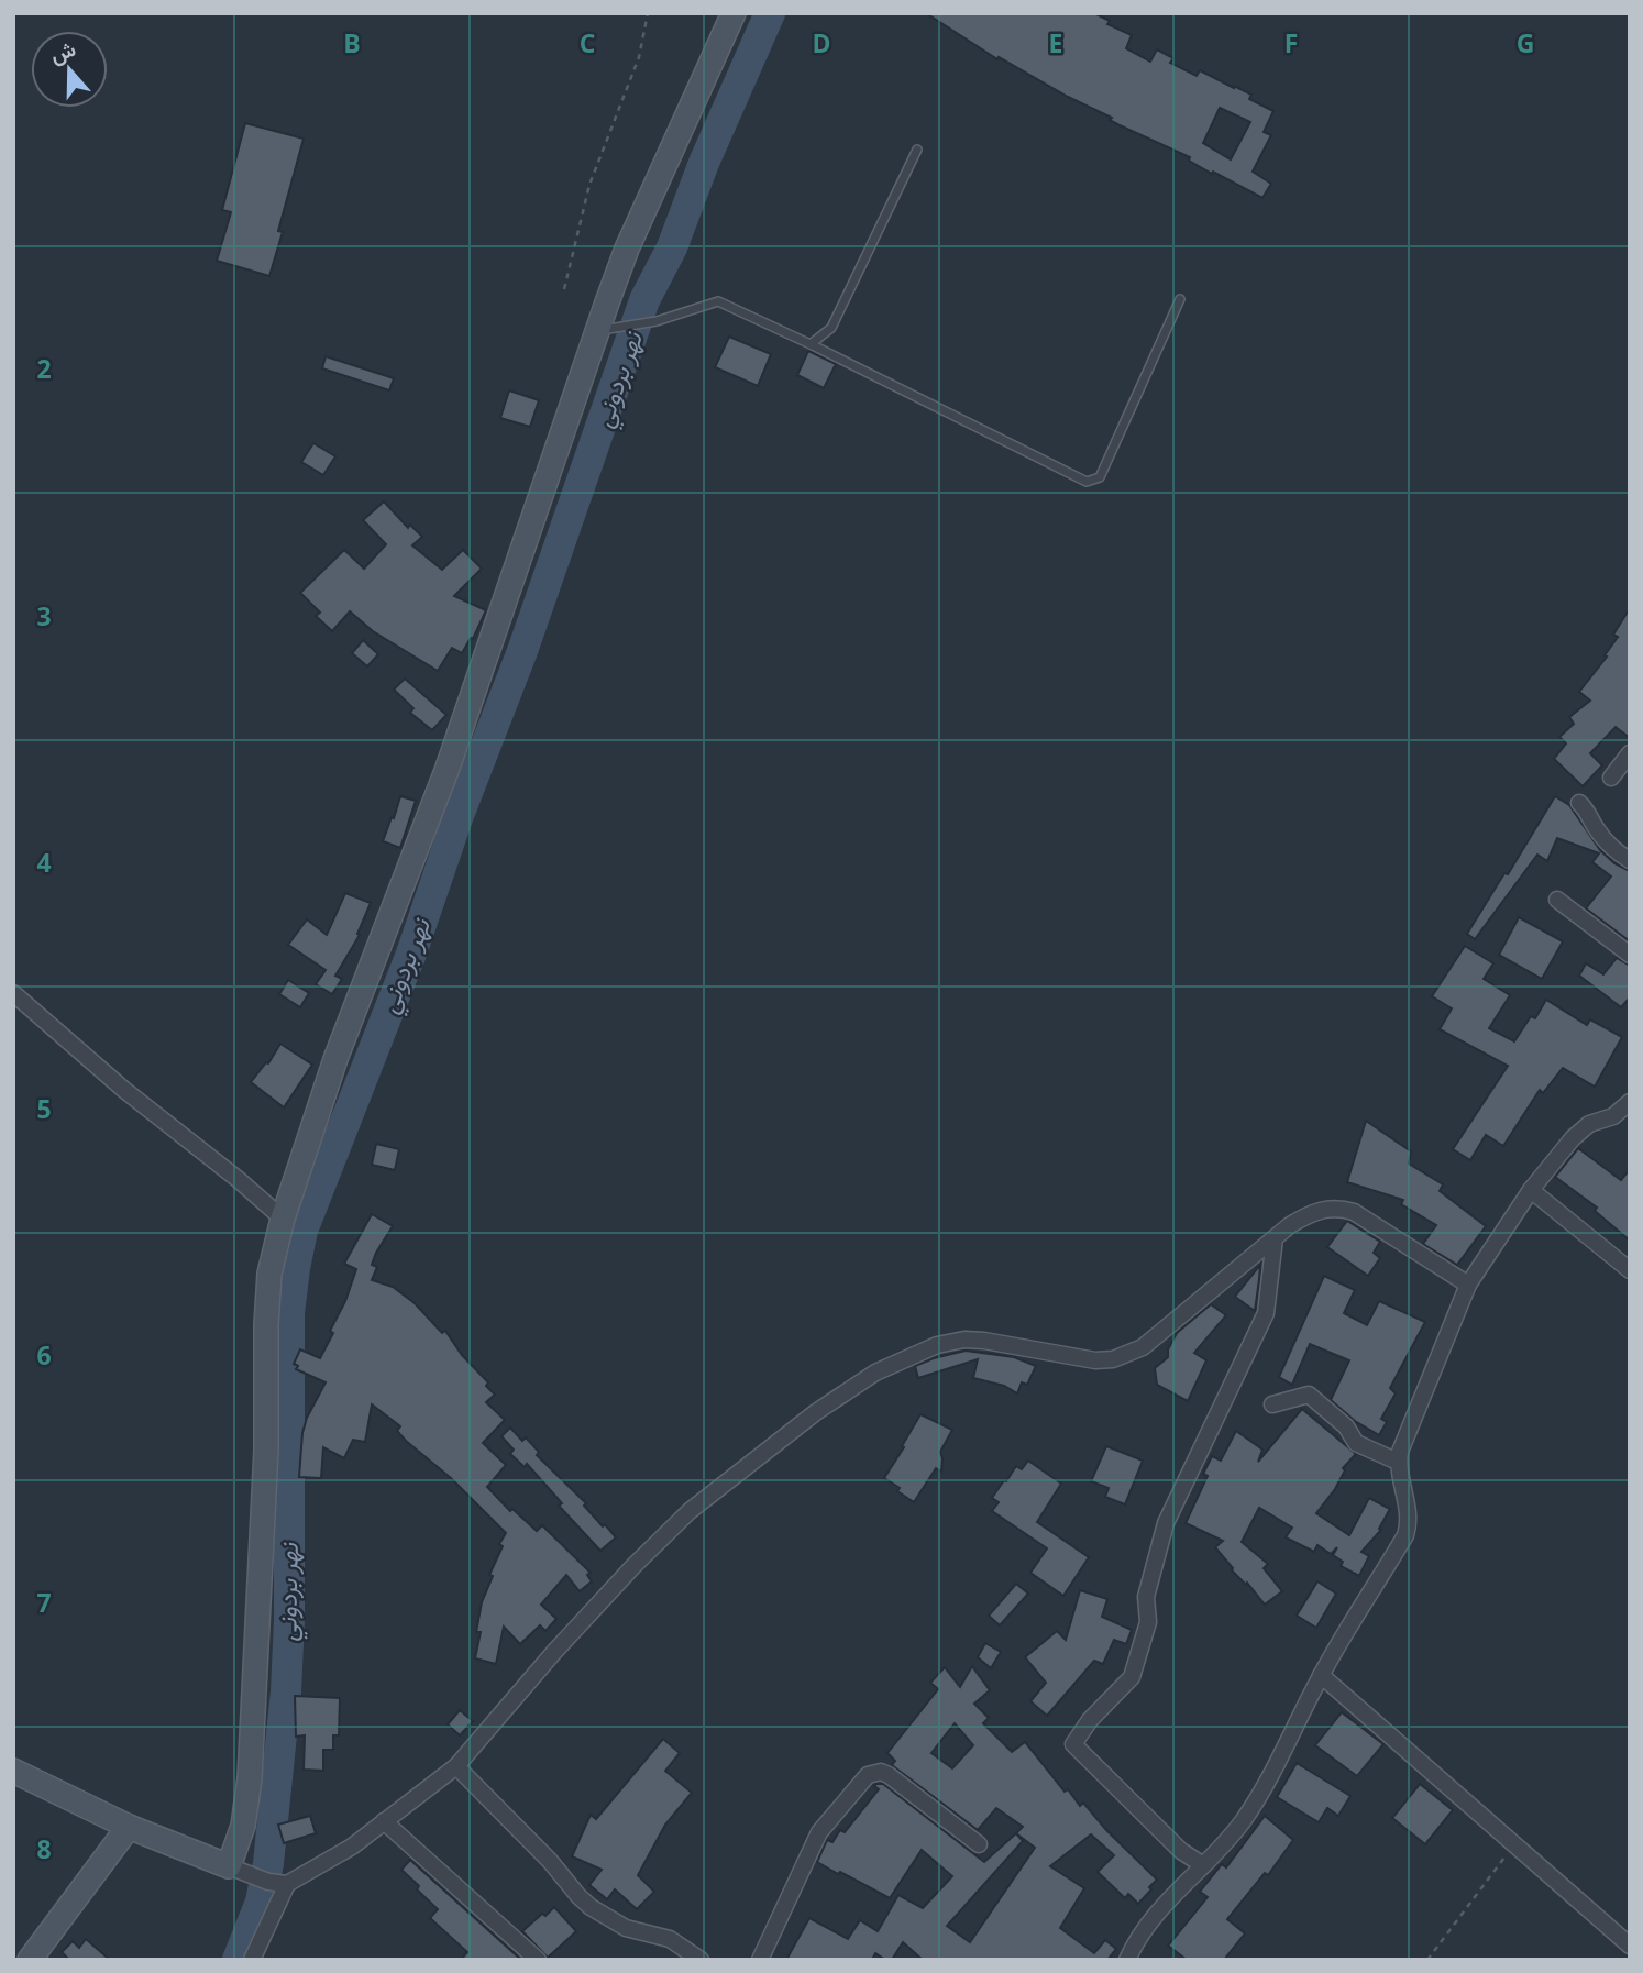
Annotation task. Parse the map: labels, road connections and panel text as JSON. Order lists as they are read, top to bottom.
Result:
{
  "water": ["نهر بردوني"],
  "north": "top",
  "grid": {
    "columns": [
      "B",
      "C",
      "D",
      "E",
      "F",
      "G"
    ],
    "rows": [
      "2",
      "3",
      "4",
      "5",
      "6",
      "7",
      "8"
    ]
  }
}
